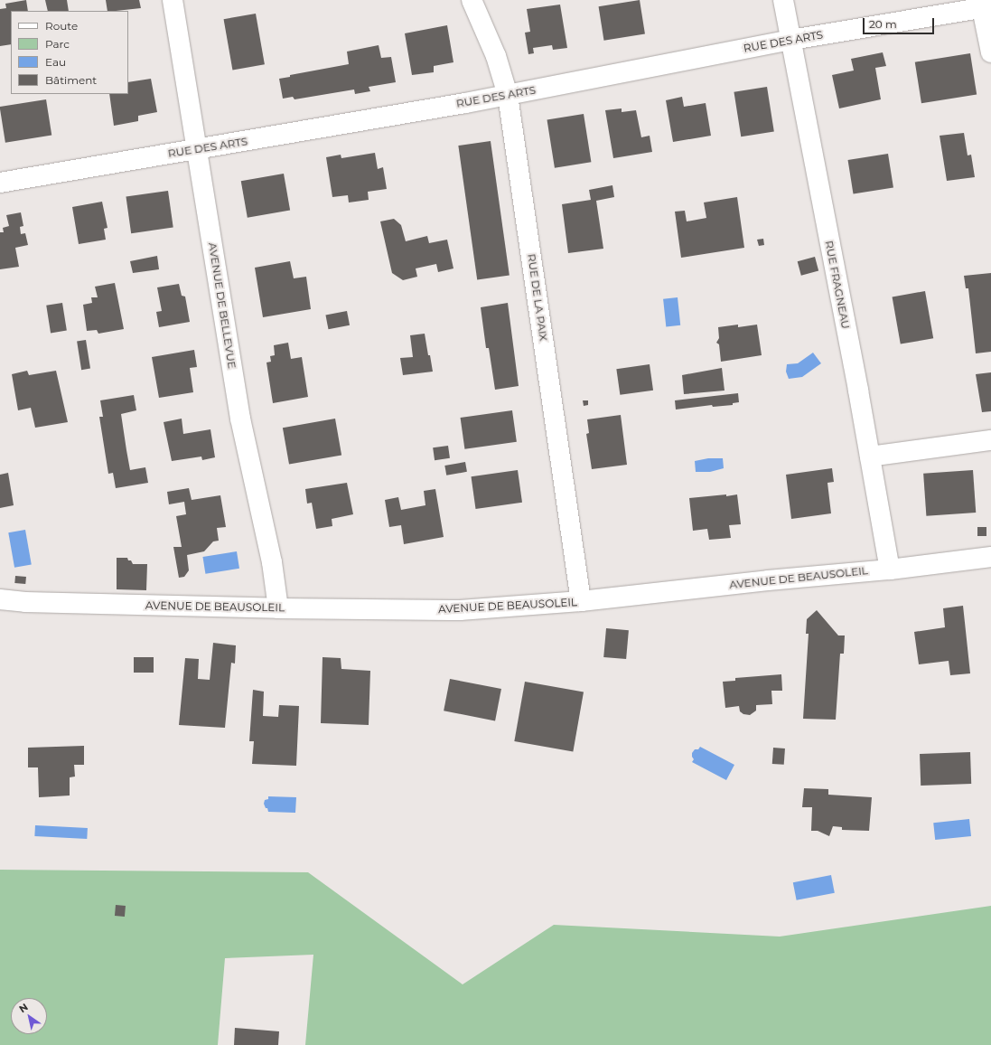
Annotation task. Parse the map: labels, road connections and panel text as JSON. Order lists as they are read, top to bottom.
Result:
{
  "streets": {
    "street": [
      "RUE DES ARTS",
      "RUE FRAGNEAU",
      "RUE DE LA PAIX",
      "AVENUE DE BELLEVUE",
      "AVENUE DE BEAUSOLEIL"
    ]
  },
  "crossings": [
    ["RUE DES ARTS", "RUE FRAGNEAU"],
    ["RUE DES ARTS", "RUE DE LA PAIX"],
    ["RUE DES ARTS", "AVENUE DE BELLEVUE"],
    ["RUE FRAGNEAU", "AVENUE DE BEAUSOLEIL"],
    ["RUE DE LA PAIX", "AVENUE DE BEAUSOLEIL"],
    ["AVENUE DE BELLEVUE", "AVENUE DE BEAUSOLEIL"]
  ],
  "legend": [
    "Route",
    "Parc",
    "Eau",
    "Bâtiment"
  ],
  "scale_bar": "20 m",
  "north": "top left"
}
